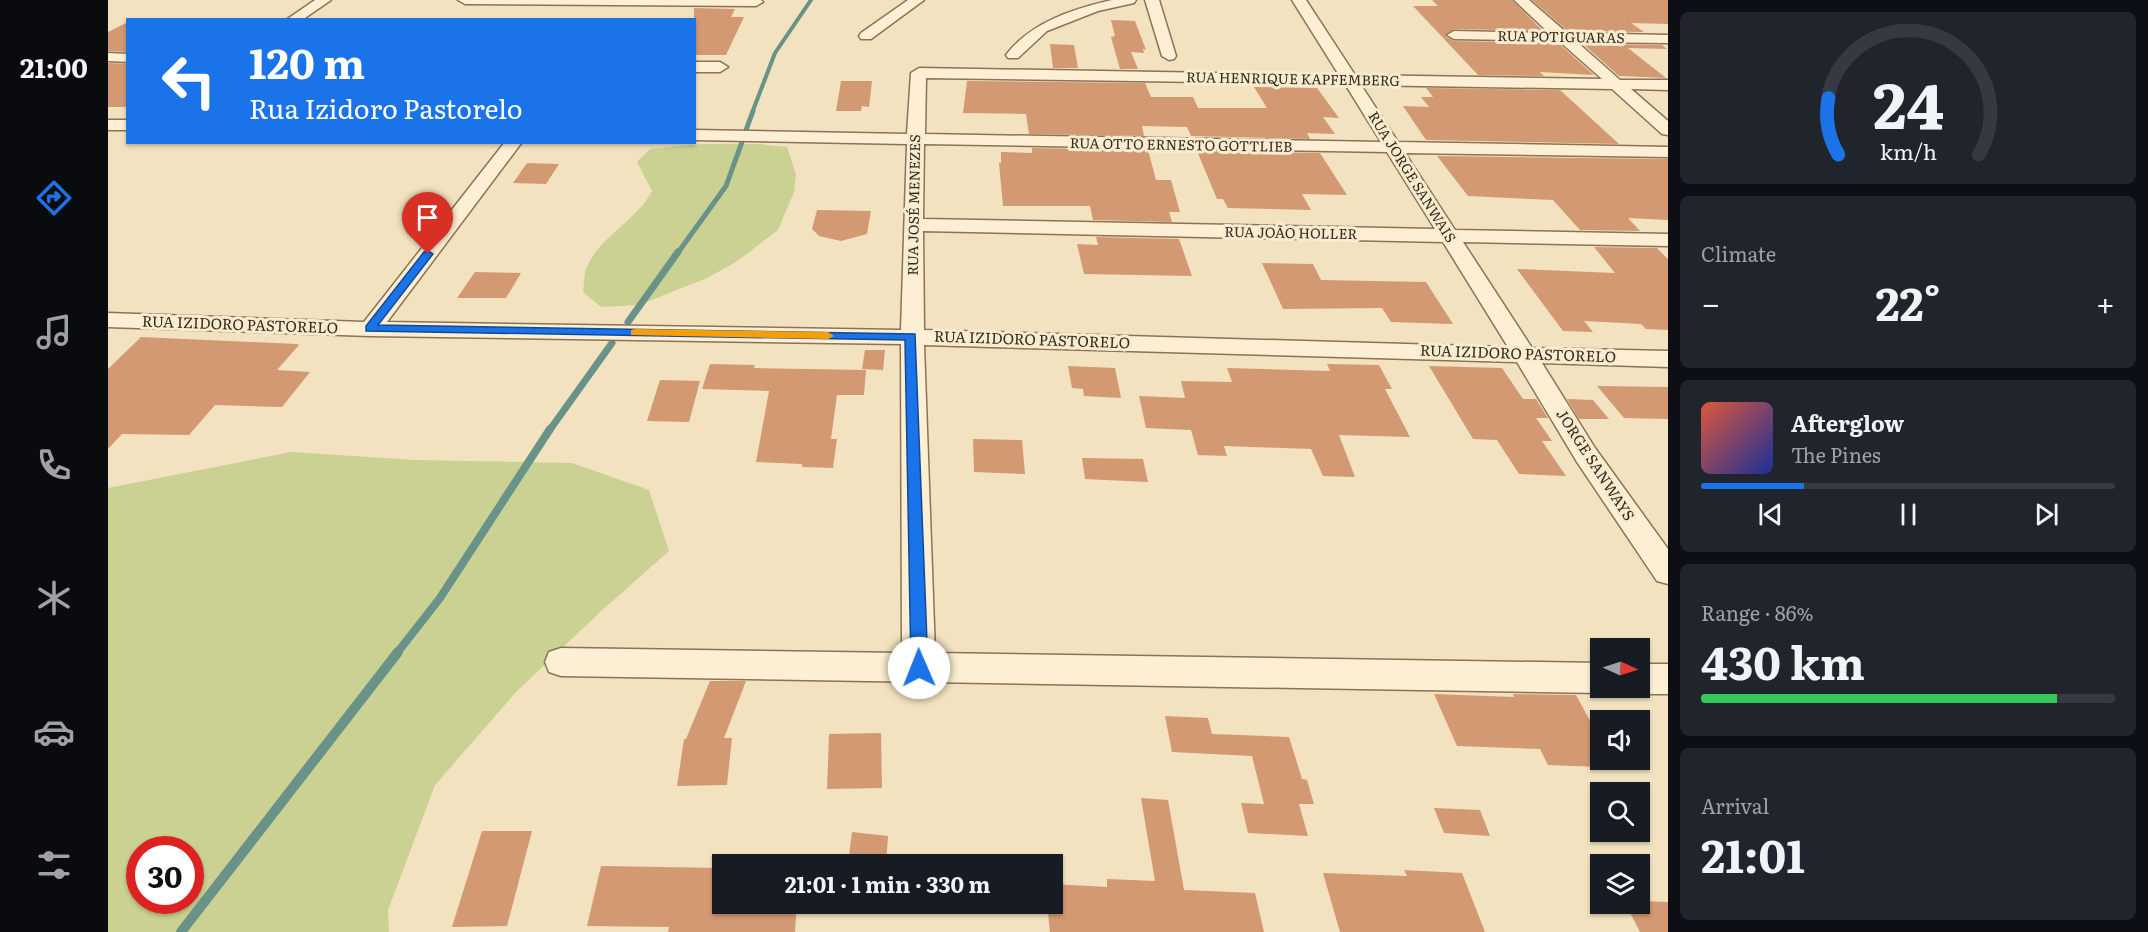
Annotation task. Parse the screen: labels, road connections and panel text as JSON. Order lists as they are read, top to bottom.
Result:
{
  "streets": {
    "street": [
      "RUA POTIGUARAS",
      "RUA HENRIQUE KAPFEMBERG",
      "RUA OTTO ERNESTO GOTTLIEB",
      "RUA JORGE SANWAIS",
      "RUA JOSÉ MENEZES",
      "RUA JOÃO HOLLER",
      "RUA IZIDORO PASTORELO",
      "JORGE SANWAYS"
    ]
  },
  "crossings": [
    ["RUA HENRIQUE KAPFEMBERG", "RUA JORGE SANWAIS"],
    ["RUA HENRIQUE KAPFEMBERG", "RUA JOSÉ MENEZES"],
    ["RUA OTTO ERNESTO GOTTLIEB", "RUA JORGE SANWAIS"],
    ["RUA OTTO ERNESTO GOTTLIEB", "RUA JOSÉ MENEZES"],
    ["RUA JORGE SANWAIS", "RUA JOÃO HOLLER"],
    ["RUA JORGE SANWAIS", "RUA IZIDORO PASTORELO"],
    ["RUA JORGE SANWAIS", "JORGE SANWAYS"],
    ["RUA JOSÉ MENEZES", "RUA JOÃO HOLLER"],
    ["RUA JOSÉ MENEZES", "RUA IZIDORO PASTORELO"],
    ["RUA IZIDORO PASTORELO", "JORGE SANWAYS"]
  ],
  "north": "right",
  "page": {
    "tabs": "21:00",
    "turn": ["120 m", "Rua Izidoro Pastorelo"],
    "tile": [
      "Climate",
      ["Range · 86%", "430 km"],
      ["Arrival", "21:01"]
    ],
    "heat": ["−", "22°", "+"],
    "song": ["Afterglow", "The Pines"],
    "limit": "30",
    "trip": "21:01 · 1 min · 330 m",
    "gauge": ["24", "km/h"]
  }
}
